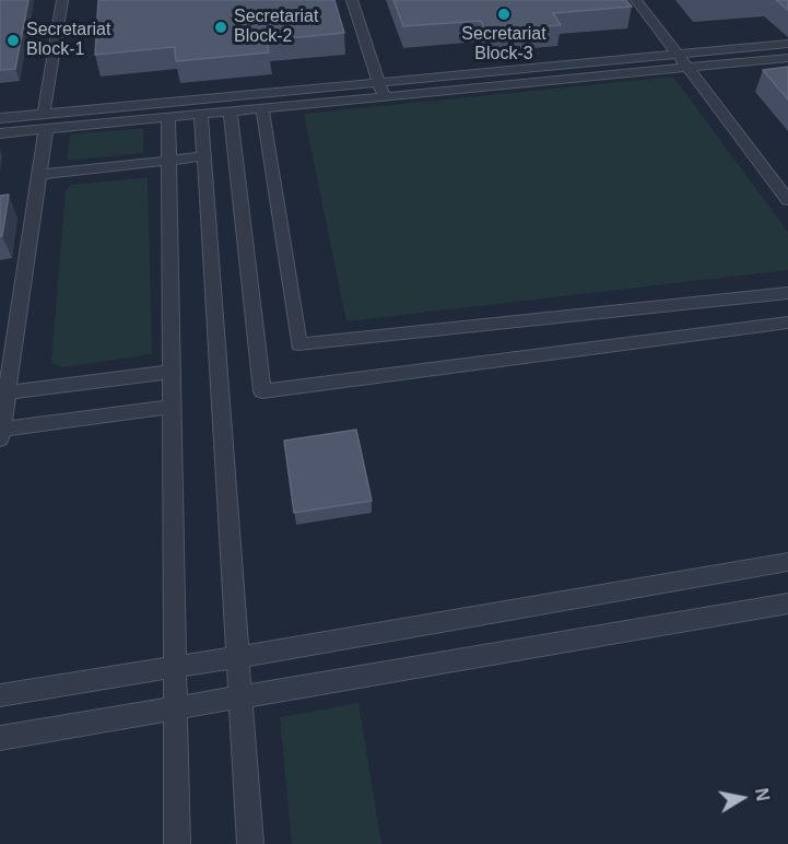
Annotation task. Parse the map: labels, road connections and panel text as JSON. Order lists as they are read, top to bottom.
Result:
{
  "places": ["Secretariat Block-3", "Secretariat Block-2", "Secretariat Block-1"],
  "north": "right"
}
